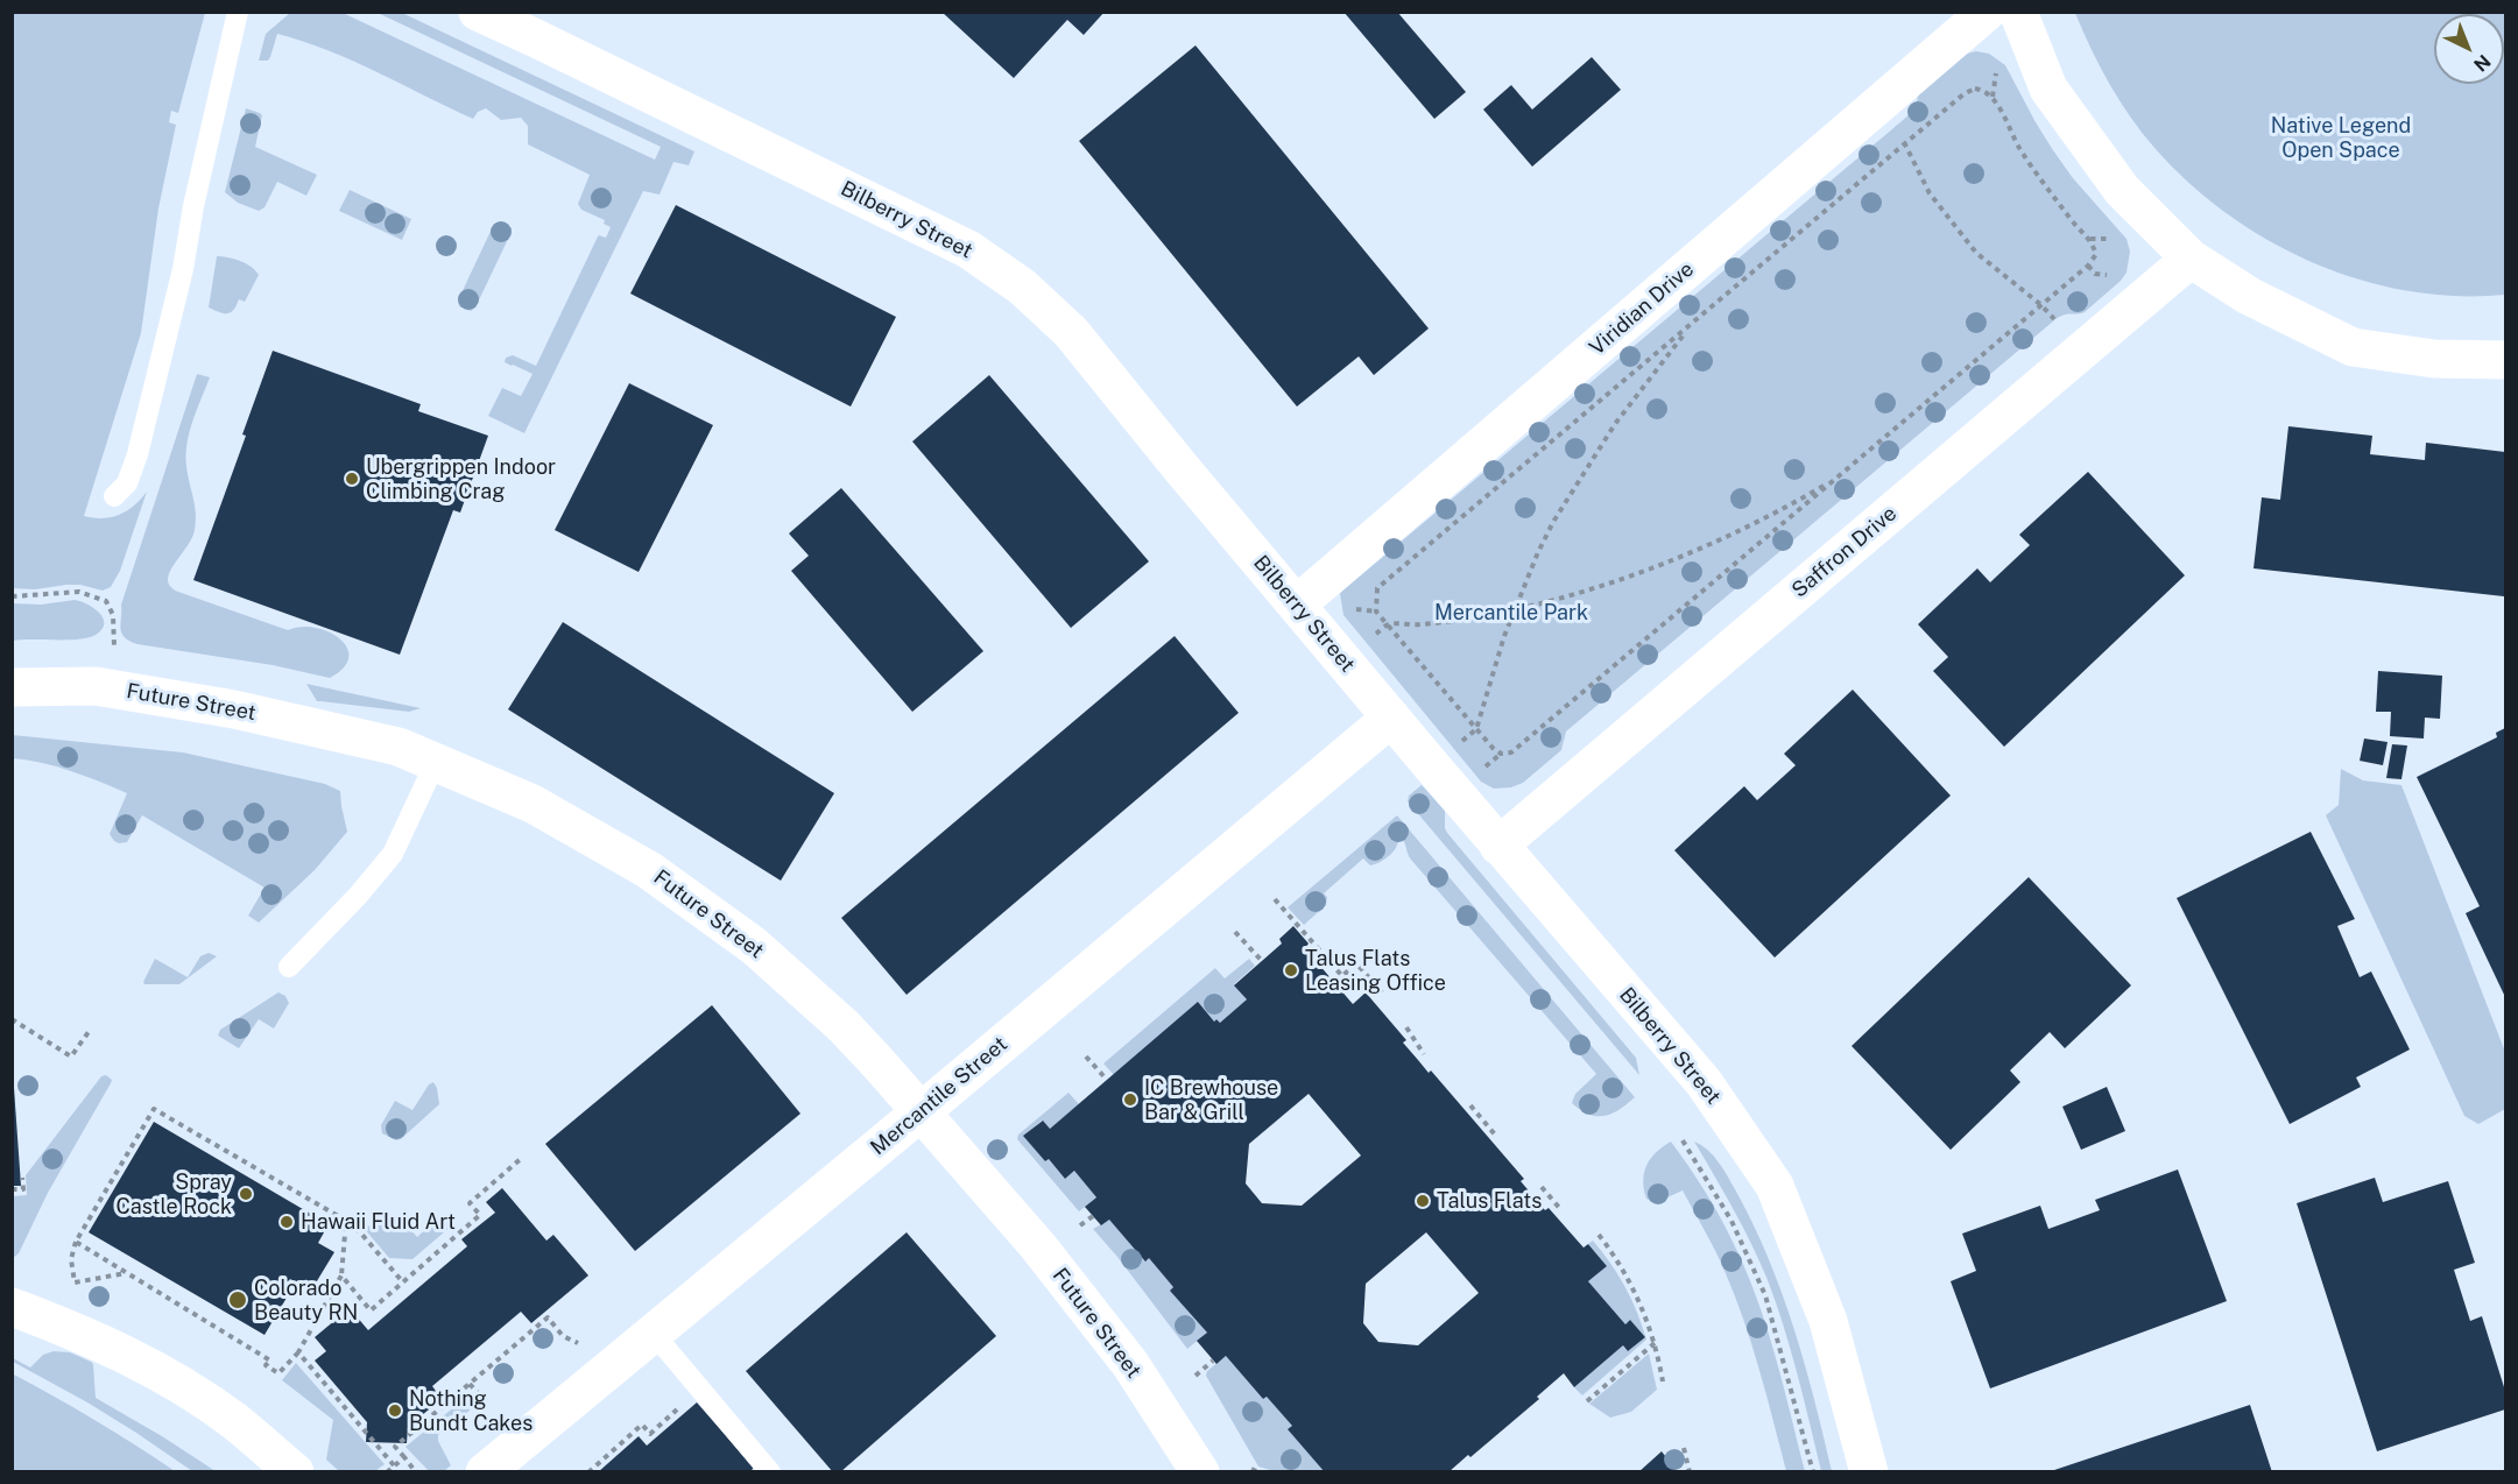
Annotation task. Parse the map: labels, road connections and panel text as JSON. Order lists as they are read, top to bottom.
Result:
{
  "streets": {
    "street": [
      "Bilberry Street",
      "Viridian Drive",
      "Saffron Drive",
      "Future Street",
      "Mercantile Street"
    ]
  },
  "crossings": [
    ["Bilberry Street", "Viridian Drive"],
    ["Bilberry Street", "Saffron Drive"],
    ["Bilberry Street", "Mercantile Street"],
    ["Future Street", "Mercantile Street"]
  ],
  "parks": ["Native Legend Open Space", "Mercantile Park"],
  "places": [
    "Ubergrippen Indoor Climbing Crag",
    "Talus Flats Leasing Office",
    "IC Brewhouse Bar & Grill",
    "Spray Castle Rock",
    "Talus Flats",
    "Hawaii Fluid Art",
    "Colorado Beauty RN",
    "Nothing Bundt Cakes"
  ],
  "north": "bottom right"
}
